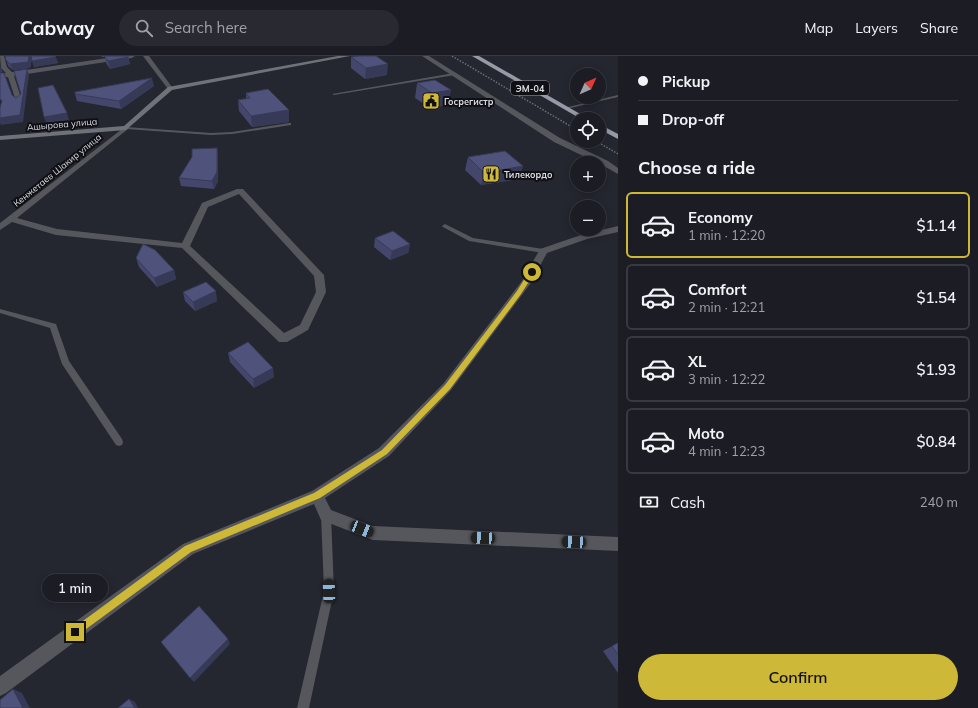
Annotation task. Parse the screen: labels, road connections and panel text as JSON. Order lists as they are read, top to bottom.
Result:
{
  "streets": {
    "highway": ["ЭМ-04"],
    "street": ["Ашырова улица", "Кенжетаев Шакир улица"]
  },
  "crossings": [
    ["Ашырова улица", "Кенжетаев Шакир улица"]
  ],
  "places": {
    "public building": ["Госрегистр"],
    "restaurant": ["Тилекордо"]
  },
  "north": "top right",
  "page": {
    "header": "Cabway",
    "search": "Search here",
    "nav": ["Map", "Layers", "Share"],
    "banner": ["Pickup", "Drop-off"],
    "map_buttons": ["+", "−"],
    "heading": "Choose a ride",
    "list": [
      {
        "name": "Economy",
        "note": "1 min · 12:20",
        "value": "$1.14"
      },
      {
        "name": "Comfort",
        "note": "2 min · 12:21",
        "value": "$1.54"
      },
      {
        "name": "XL",
        "note": "3 min · 12:22",
        "value": "$1.93"
      },
      {
        "name": "Moto",
        "note": "4 min · 12:23",
        "value": "$0.84"
      }
    ],
    "pay": ["Cash", "240 m"],
    "bubble": "1 min",
    "buttons": "Confirm"
  }
}
